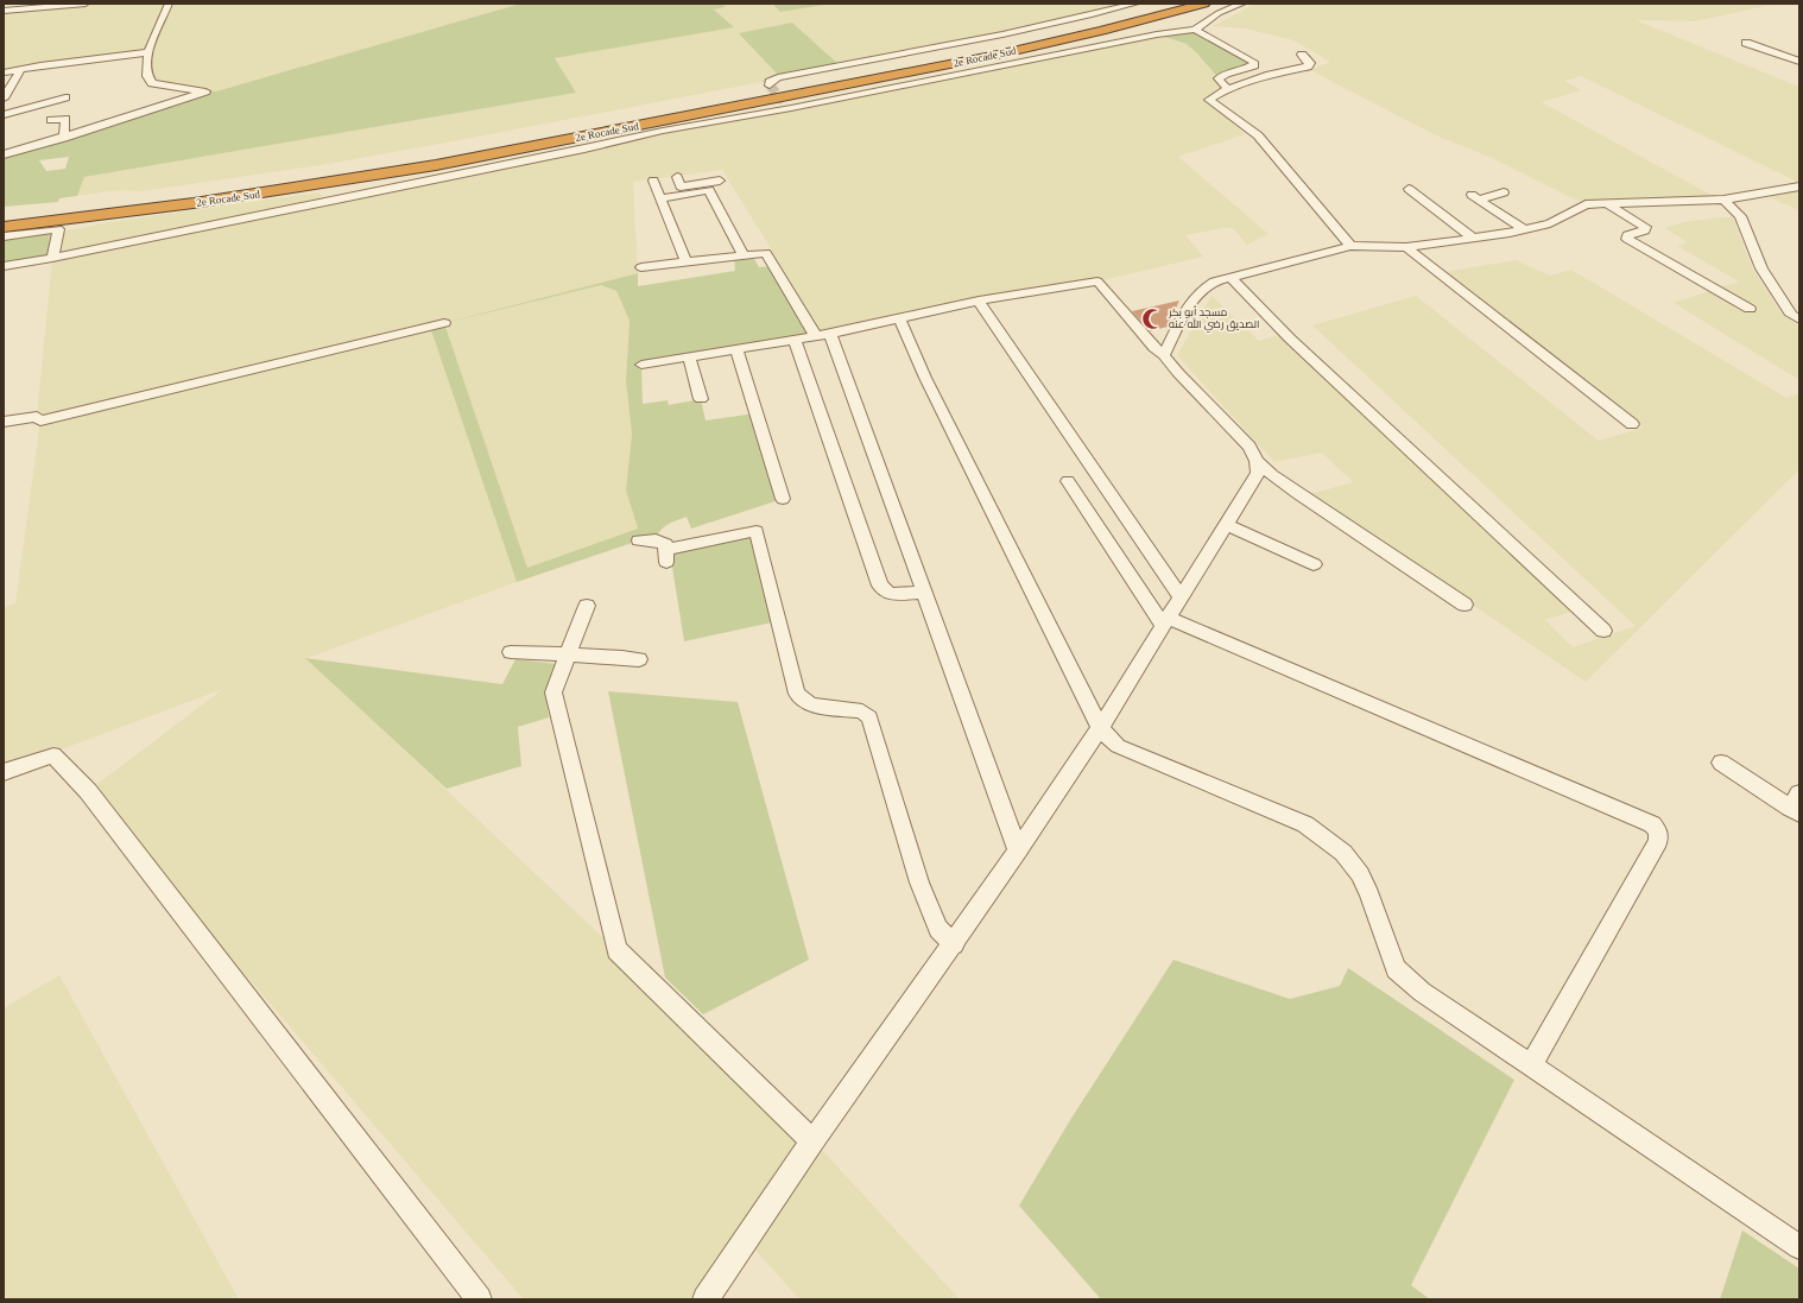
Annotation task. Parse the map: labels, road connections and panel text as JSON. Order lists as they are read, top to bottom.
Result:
{
  "streets": {
    "highway": ["2e Rocade Sud"]
  },
  "places": {
    "mosque": ["مسجد أبو بكر الصديق رضي الله عنه"]
  }
}
